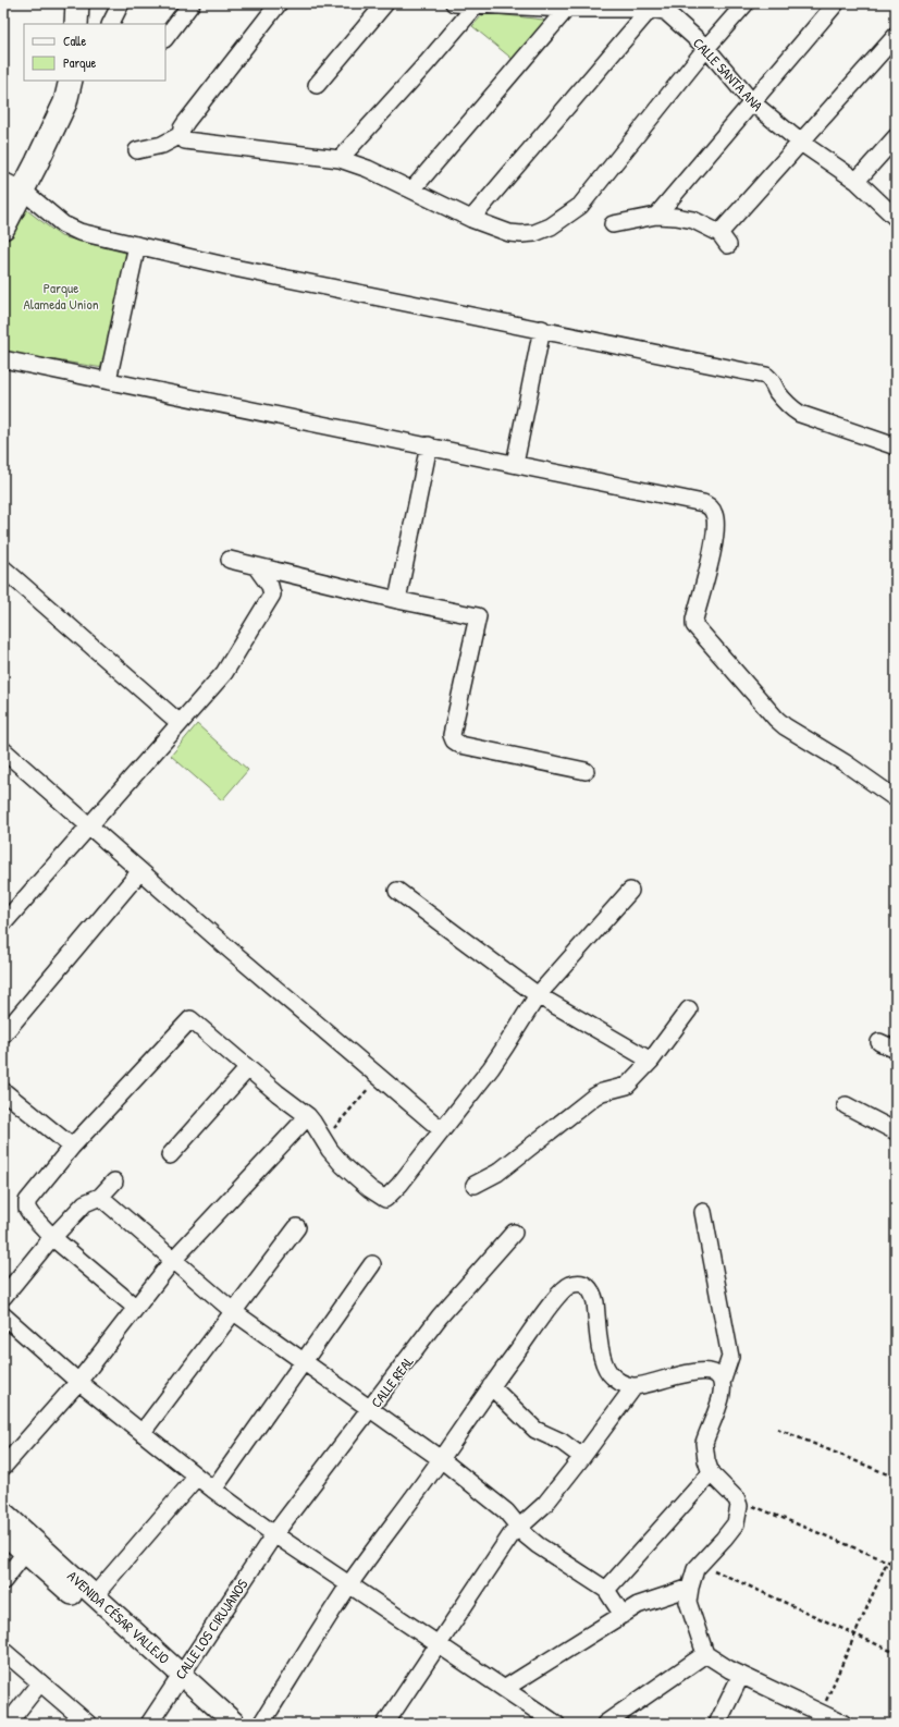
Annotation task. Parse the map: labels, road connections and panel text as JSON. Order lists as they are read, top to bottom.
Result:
{
  "streets": {
    "street": [
      "CALLE SANTA ANA",
      "CALLE REAL",
      "AVENIDA CÉSAR VALLEJO",
      "CALLE LOS CIRUJANOS"
    ]
  },
  "crossings": [
    ["CALLE REAL", "CALLE LOS CIRUJANOS"],
    ["AVENIDA CÉSAR VALLEJO", "CALLE LOS CIRUJANOS"]
  ],
  "parks": ["Parque Alameda Union"],
  "legend": ["Calle", "Parque"]
}
